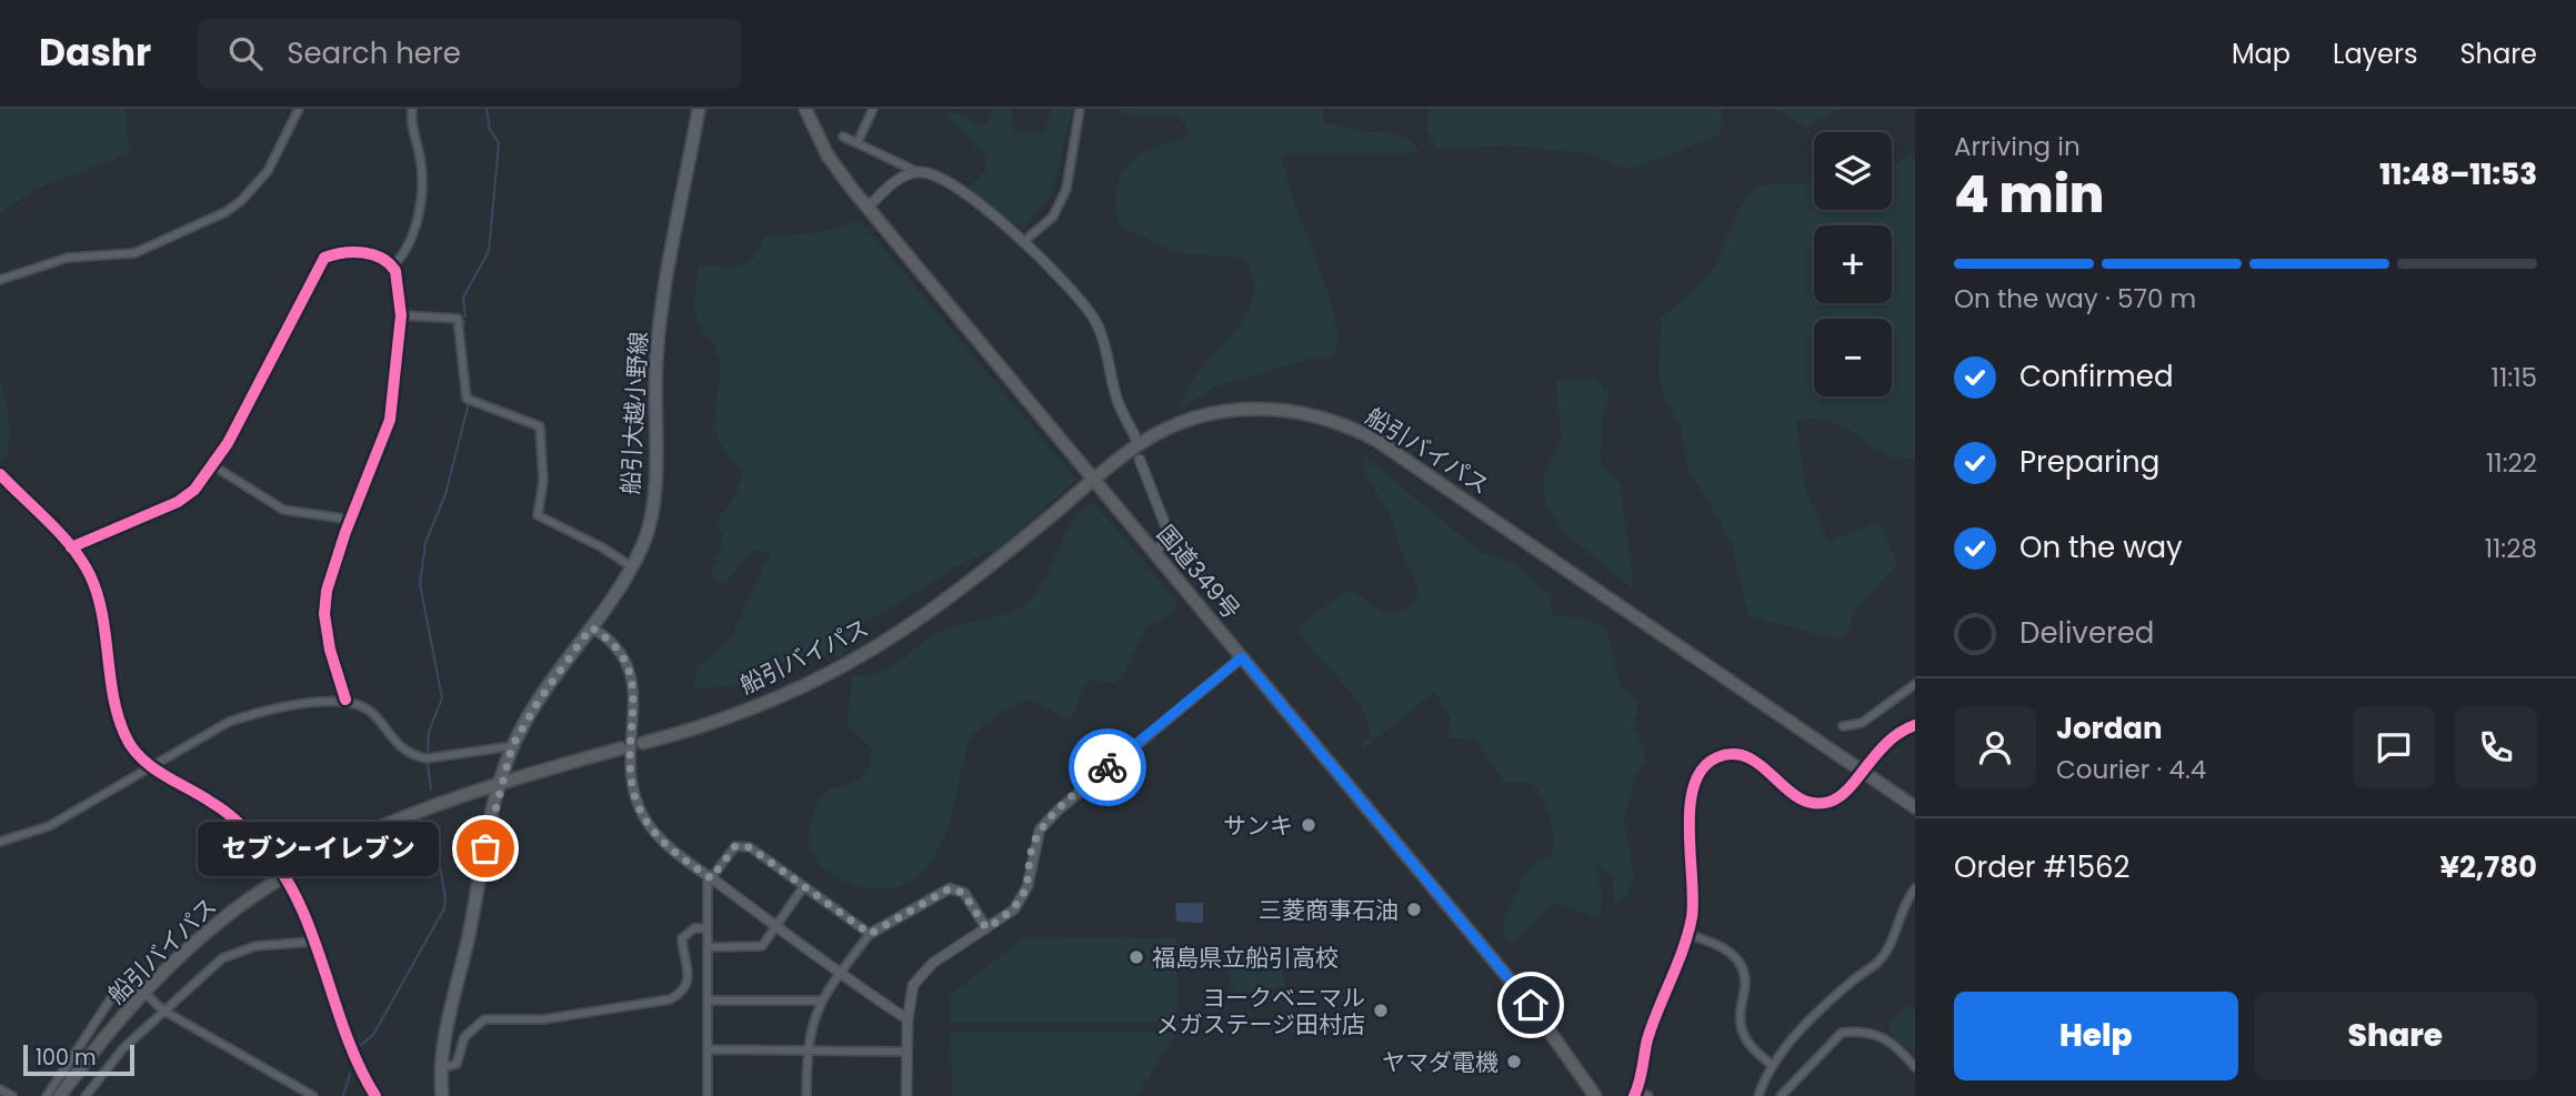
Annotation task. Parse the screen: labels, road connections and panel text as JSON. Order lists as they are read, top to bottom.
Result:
{
  "streets": {
    "highway": ["船引バイパス", "国道349号"],
    "main road": ["船引大越小野線"]
  },
  "crossings": [
    ["船引大越小野線", "船引バイパス"],
    ["船引バイパス", "国道349号"]
  ],
  "places": [
    "サンキ",
    "セブン-イレブン",
    "三菱商事石油",
    "福島県立船引高校",
    "ヨークベニマル メガステージ田村店",
    "ヤマダ電機"
  ],
  "scale_bar": "100 m",
  "page": {
    "header": "Dashr",
    "search": "Search here",
    "nav": ["Map", "Layers", "Share"],
    "heading": ["4 min", "Arriving in", "11:48–11:53"],
    "panel": [
      "Jordan",
      "Courier · 4.4",
      "Order #1562",
      "¥2,780"
    ],
    "map_buttons": ["+", "−"],
    "bar": "On the way · 570 m",
    "list": [
      ["Confirmed", "11:15"],
      ["Preparing", "11:22"],
      ["On the way", "11:28"],
      "Delivered"
    ],
    "bubble": "セブン-イレブン",
    "buttons": ["Help", "Share"],
    "scale": "100 m"
  }
}
